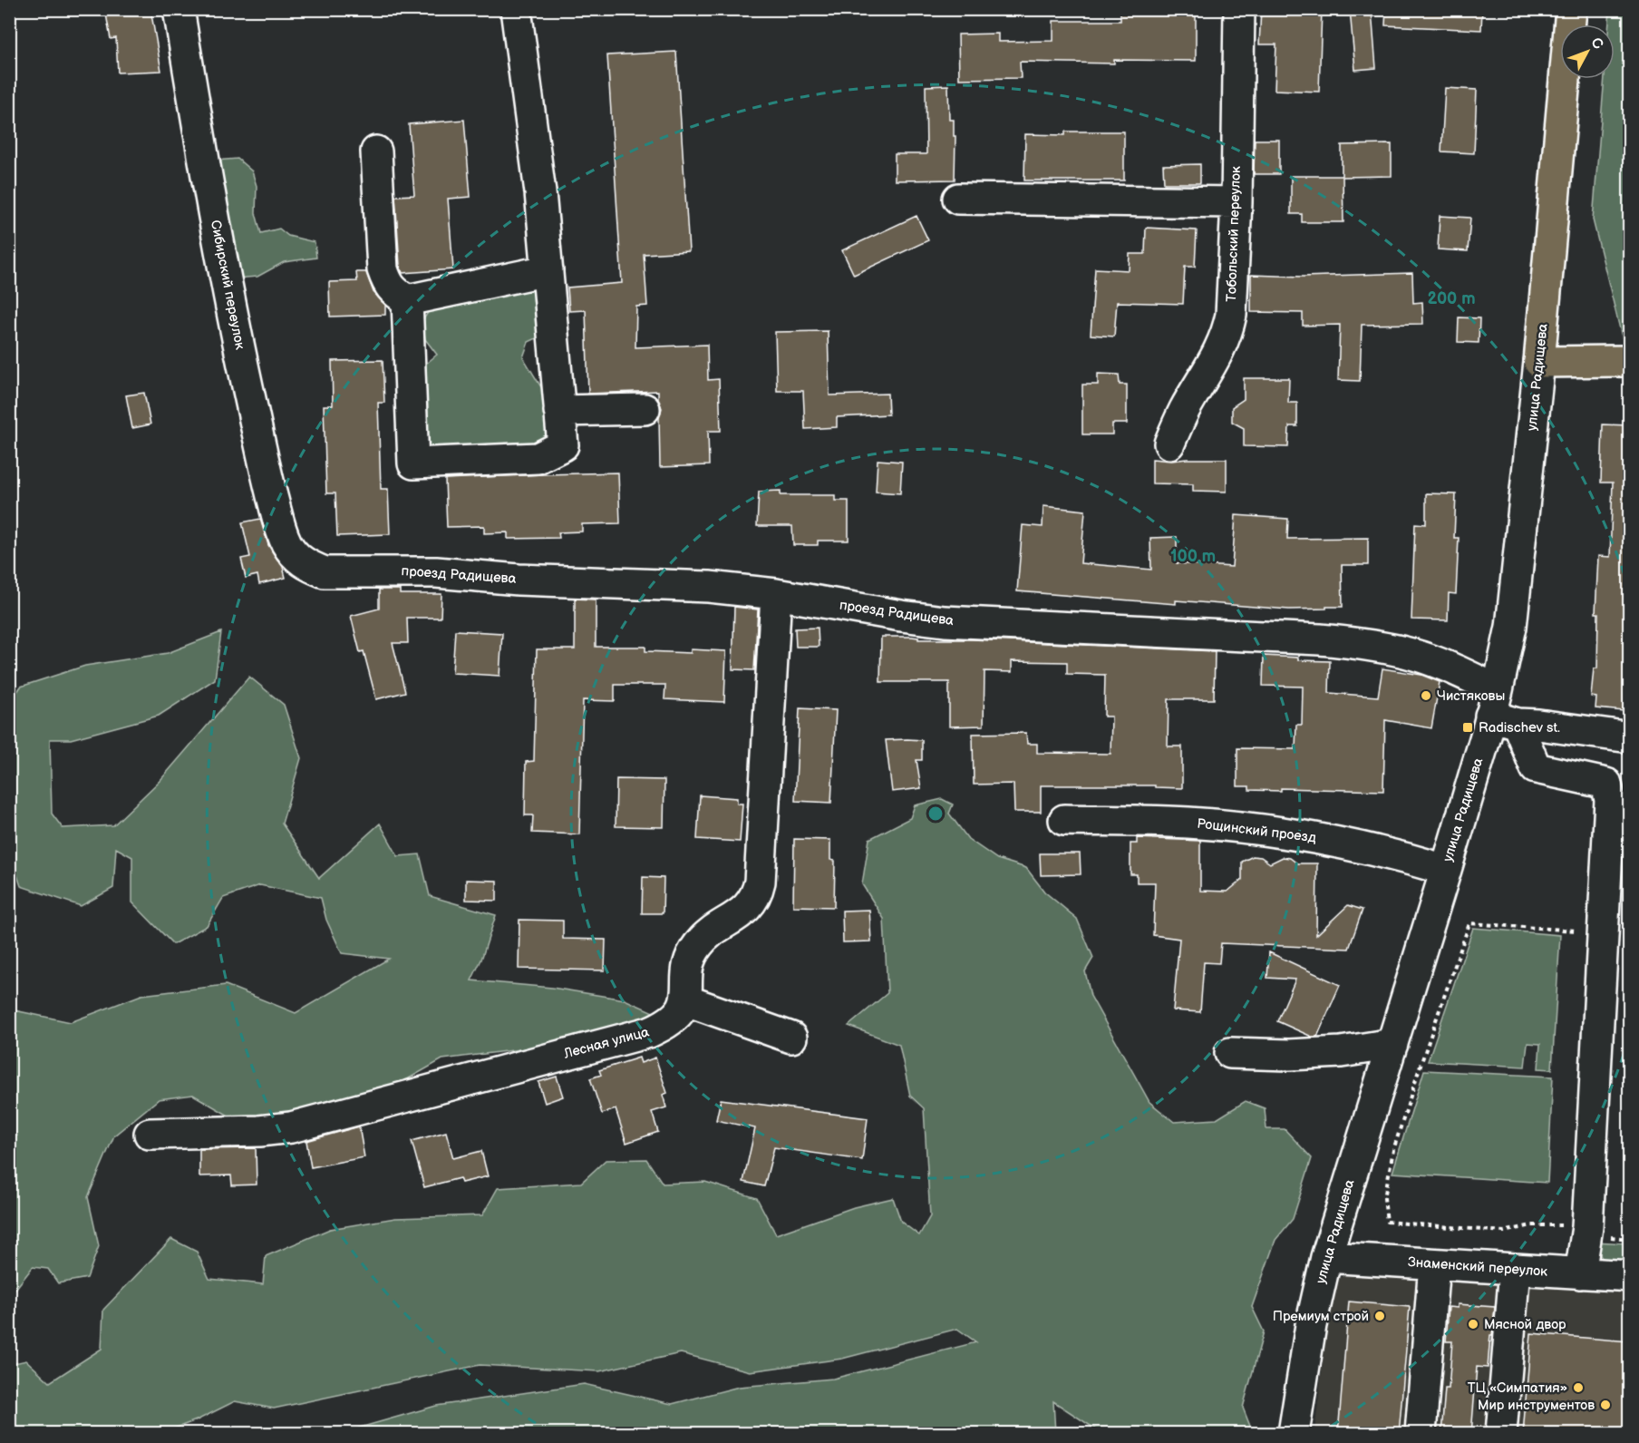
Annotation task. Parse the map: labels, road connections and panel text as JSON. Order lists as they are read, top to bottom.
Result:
{
  "streets": {
    "main road": ["улица Радищева"],
    "street": [
      "Тобольский переулок",
      "Сибирский переулок",
      "проезд Радищева",
      "Рощинский проезд",
      "Лесная улица",
      "Знаменский переулок"
    ]
  },
  "crossings": [
    ["Сибирский переулок", "проезд Радищева"],
    ["улица Радищева", "проезд Радищева"],
    ["улица Радищева", "Рощинский проезд"],
    ["улица Радищева", "Знаменский переулок"]
  ],
  "places": {
    "other": [
      "Чистяковы",
      "Премиум строй",
      "Мясной двор",
      "ТЦ «Симпатия»",
      "Мир инструментов"
    ],
    "transit": ["Radischev st."]
  },
  "north": "top right",
  "rings": ["200 m", "100 m"]
}
